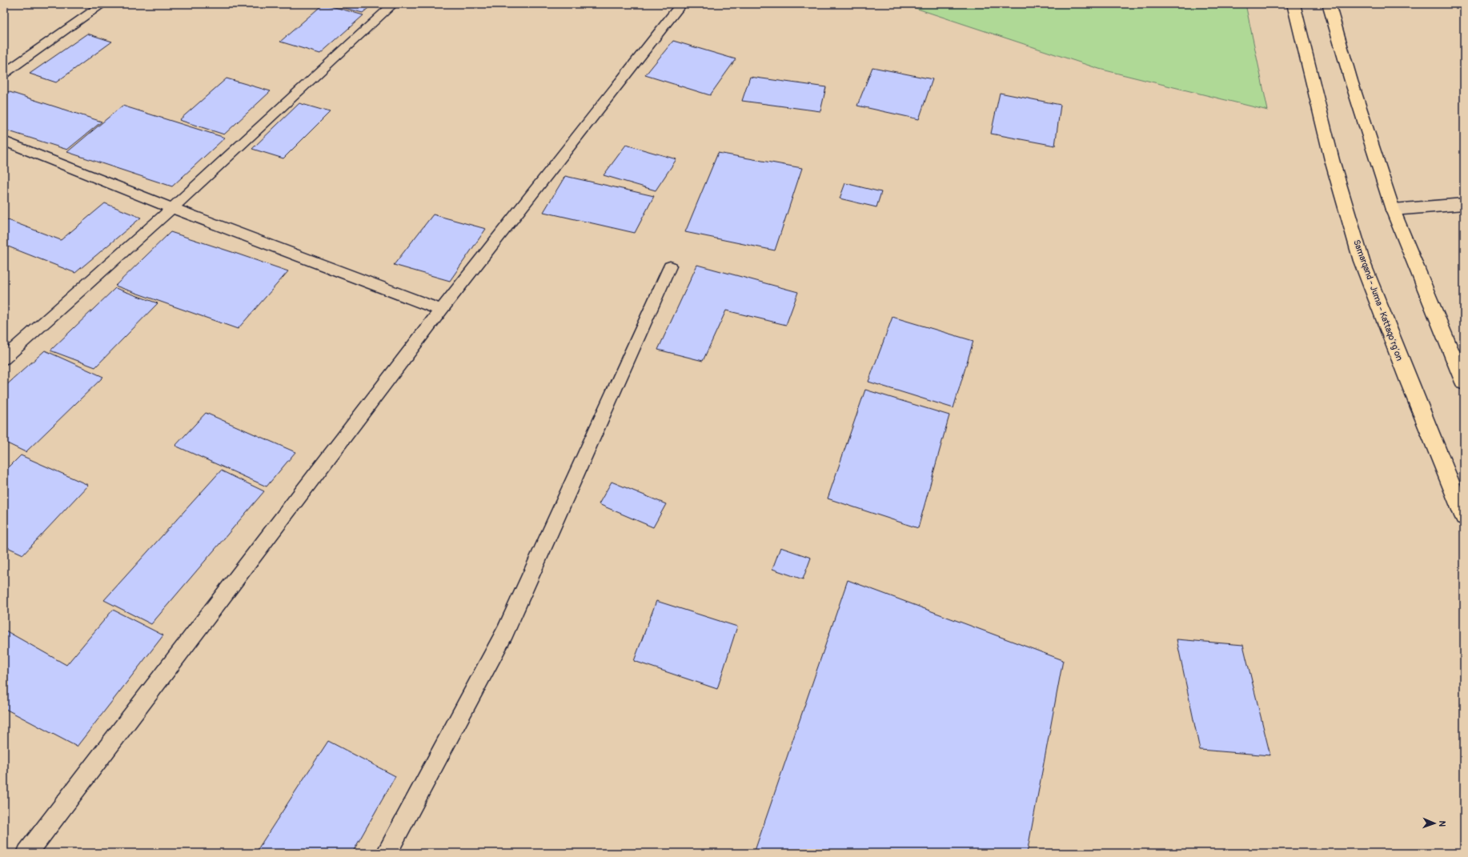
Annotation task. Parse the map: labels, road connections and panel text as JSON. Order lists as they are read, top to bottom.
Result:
{
  "streets": {
    "main road": ["Samarqand - Juma - Kattaqo‘rg‘on"]
  },
  "north": "right"
}
